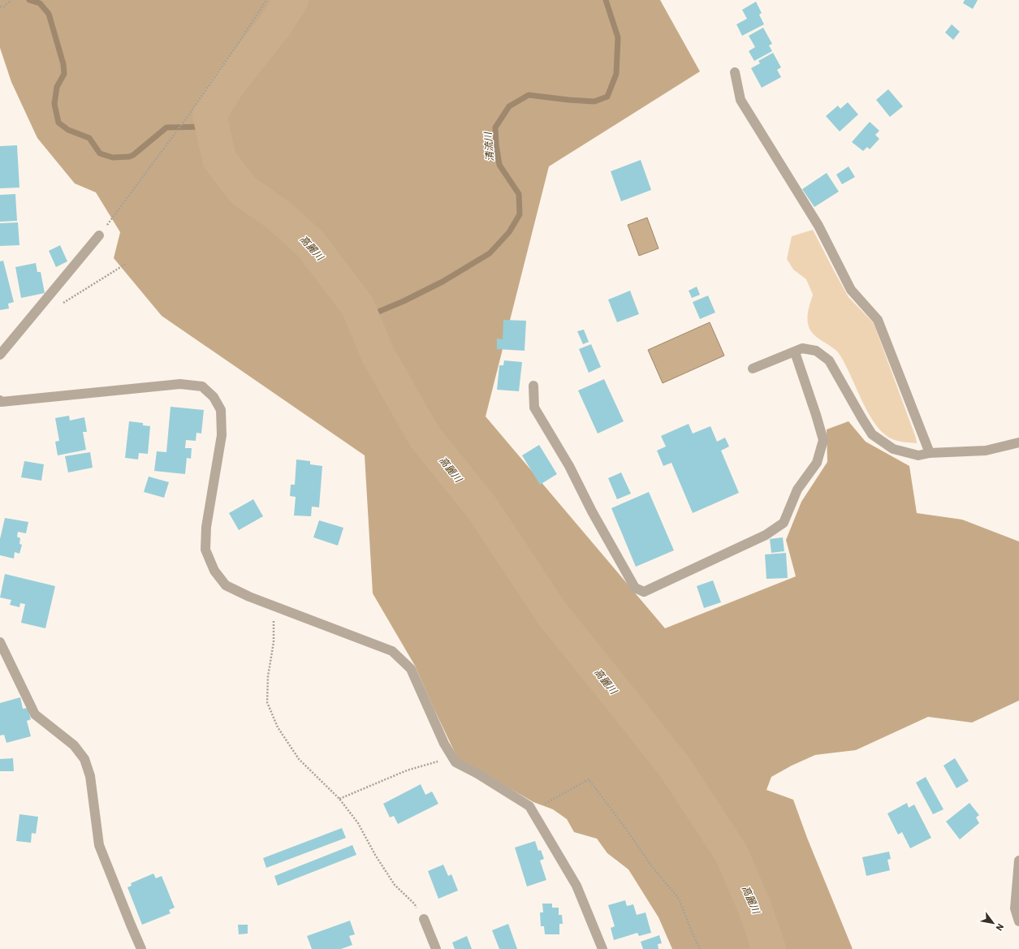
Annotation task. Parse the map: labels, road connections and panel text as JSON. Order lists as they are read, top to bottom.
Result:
{
  "water": ["清流川", "高麗川"],
  "north": "bottom right"
}
